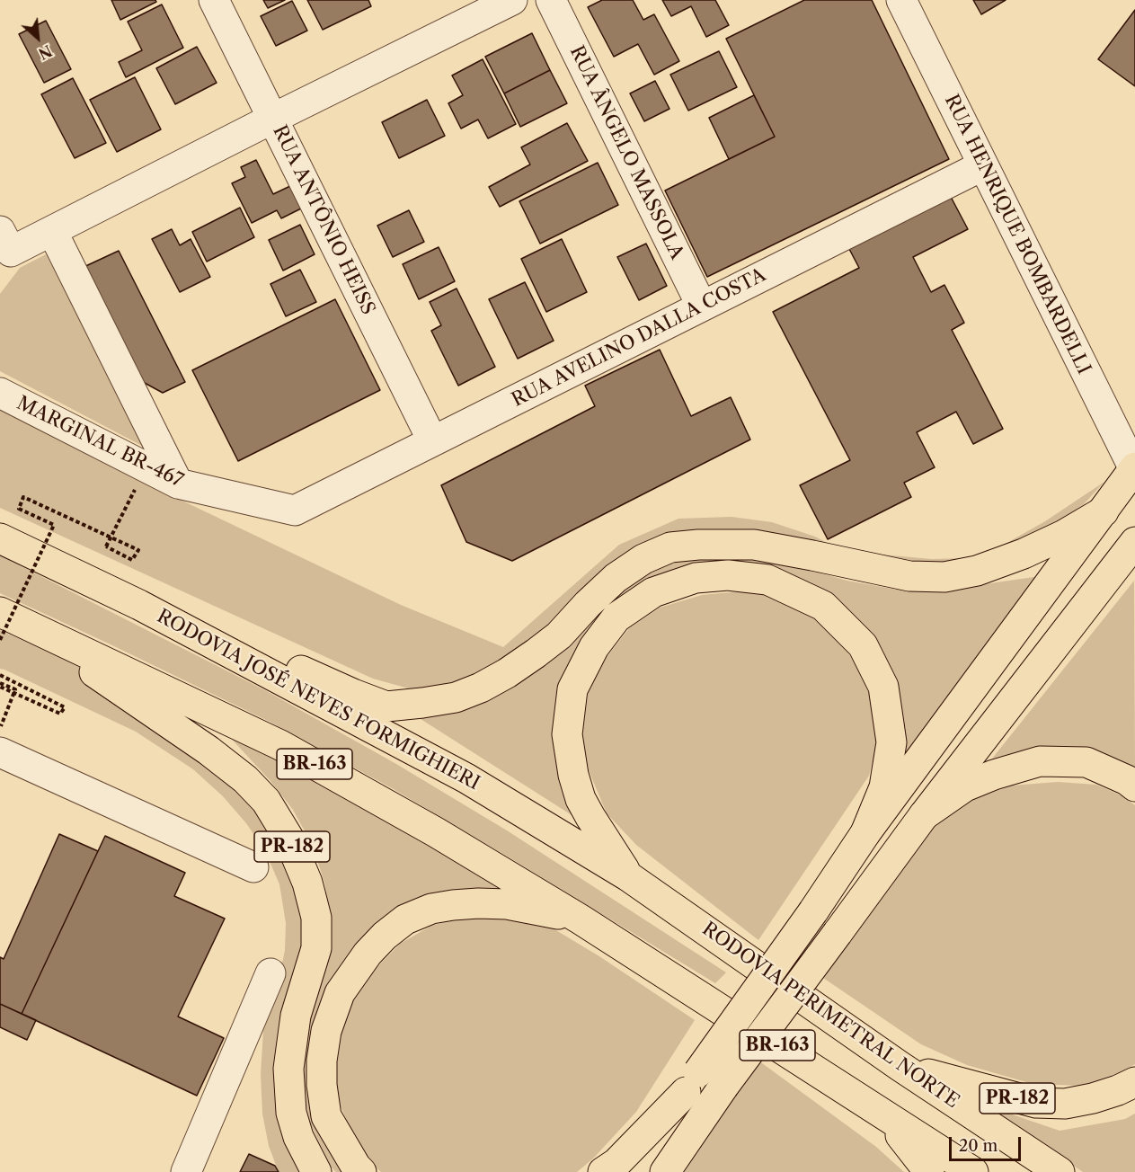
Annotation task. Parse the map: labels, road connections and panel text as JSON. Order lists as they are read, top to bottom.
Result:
{
  "streets": {
    "main road": [
      "RODOVIA JOSÉ NEVES FORMIGHIERI",
      "BR-163",
      "PR-182",
      "RODOVIA PERIMETRAL NORTE"
    ],
    "street": [
      "RUA ÂNGELO MASSOLA",
      "RUA ANTÔNIO HEISS",
      "RUA HENRIQUE BOMBARDELLI",
      "RUA AVELINO DALLA COSTA",
      "MARGINAL BR-467"
    ]
  },
  "crossings": [
    ["RUA ÂNGELO MASSOLA", "RUA AVELINO DALLA COSTA"],
    ["RUA ANTÔNIO HEISS", "RUA AVELINO DALLA COSTA"],
    ["RUA HENRIQUE BOMBARDELLI", "RUA AVELINO DALLA COSTA"],
    ["RUA AVELINO DALLA COSTA", "MARGINAL BR-467"],
    ["RODOVIA JOSÉ NEVES FORMIGHIERI", "RODOVIA PERIMETRAL NORTE"],
    ["BR-163", "PR-182"],
    ["PR-182", "RODOVIA PERIMETRAL NORTE"]
  ],
  "scale_bar": "20 m",
  "north": "bottom right"
}
